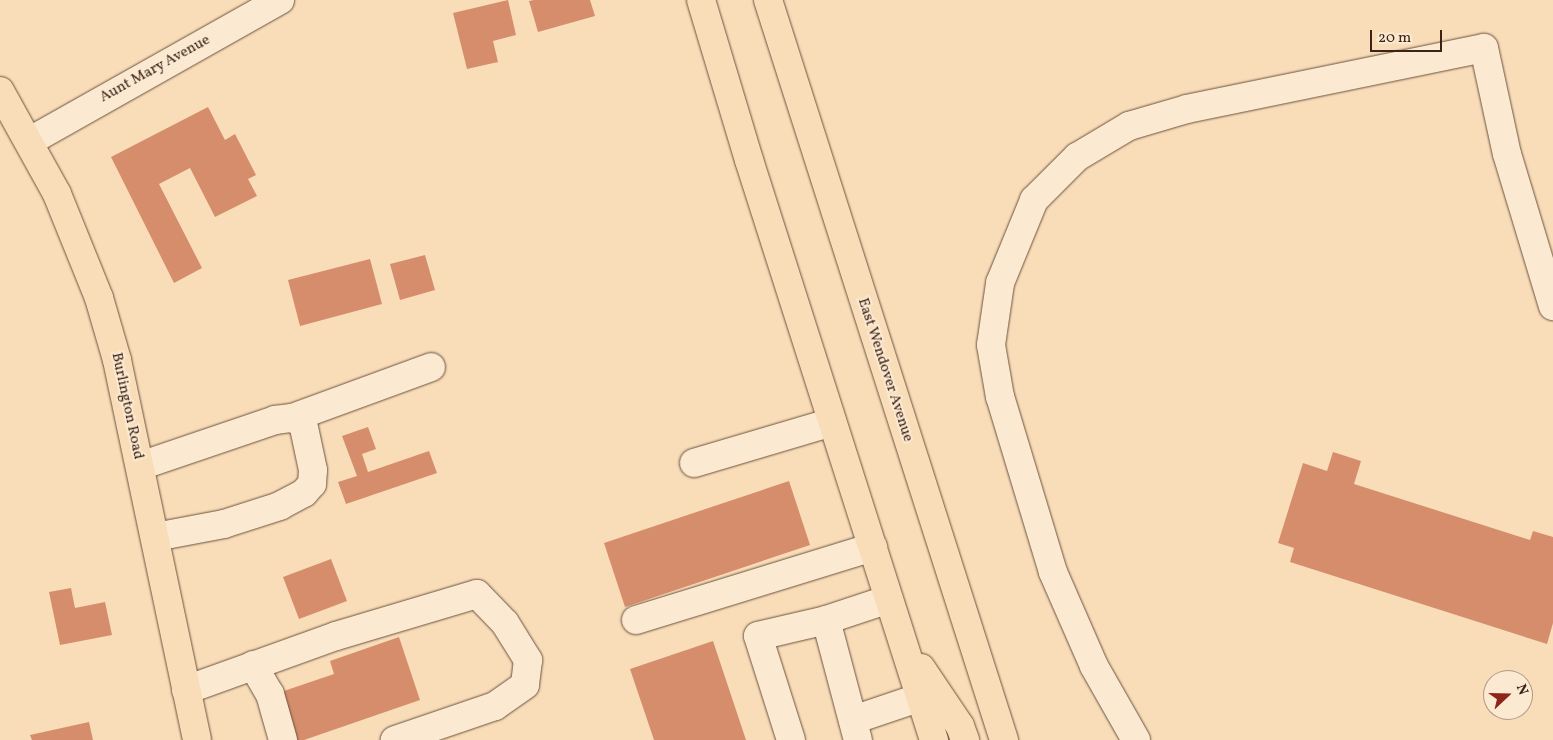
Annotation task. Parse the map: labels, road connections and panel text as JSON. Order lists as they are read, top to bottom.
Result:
{
  "streets": {
    "main road": ["East Wendover Avenue", "Burlington Road"],
    "street": ["Aunt Mary Avenue"]
  },
  "crossings": [
    ["Aunt Mary Avenue", "Burlington Road"]
  ],
  "scale_bar": "20 m",
  "north": "right"
}
